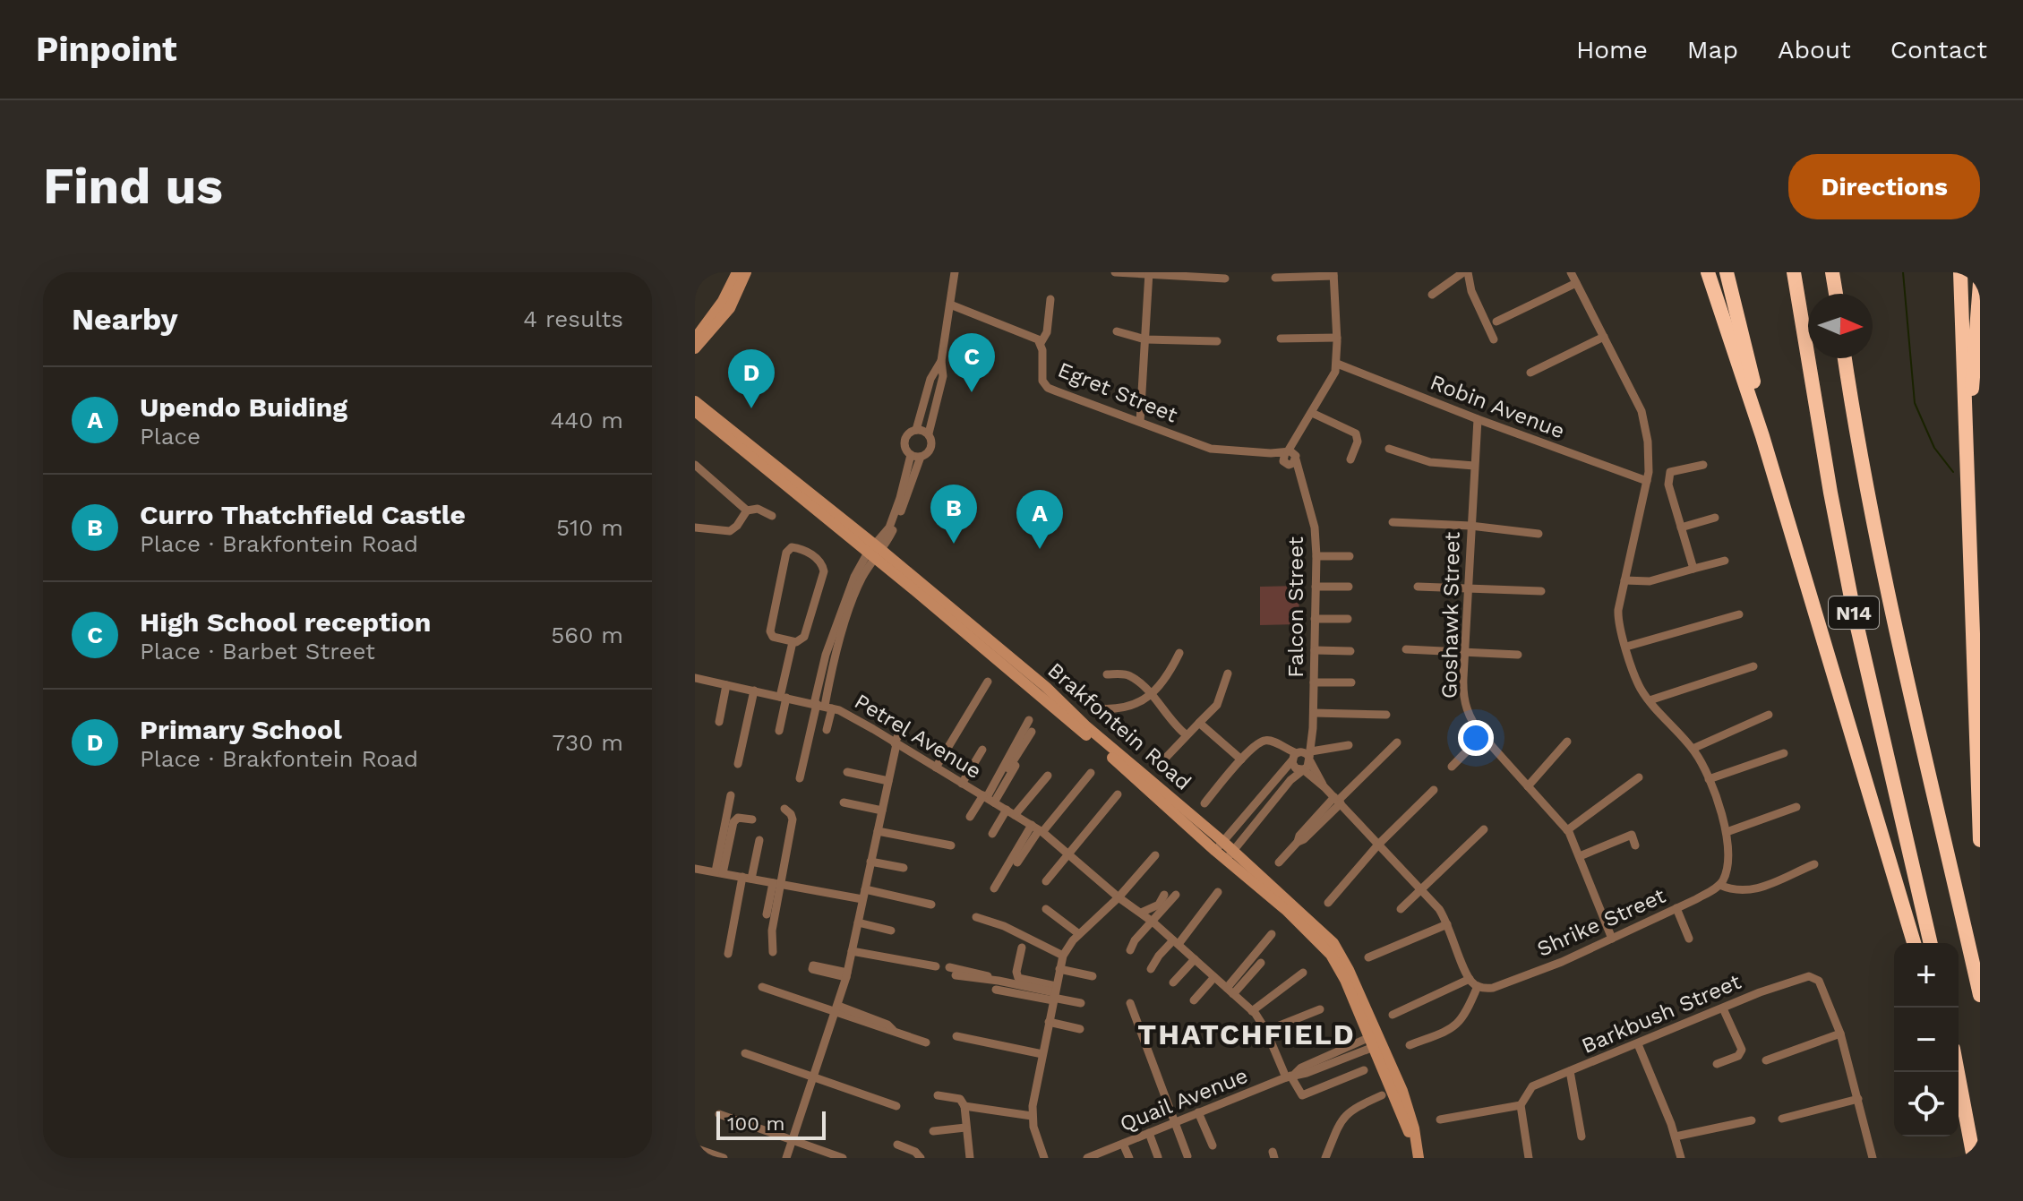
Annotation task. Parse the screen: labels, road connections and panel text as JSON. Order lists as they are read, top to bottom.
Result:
{
  "streets": {
    "highway": ["N14"],
    "street": [
      "Egret Street",
      "Robin Avenue",
      "Falcon Street",
      "Goshawk Street",
      "Brakfontein Road",
      "Petrel Avenue",
      "Shrike Street",
      "Barkbush Street",
      "Quail Avenue"
    ]
  },
  "crossings": [
    ["Egret Street", "Falcon Street"],
    ["Robin Avenue", "Goshawk Street"],
    ["Goshawk Street", "Shrike Street"],
    ["Brakfontein Road", "Quail Avenue"],
    ["Petrel Avenue", "Quail Avenue"]
  ],
  "districts": ["THATCHFIELD"],
  "scale_bar": "100 m",
  "north": "right",
  "page": {
    "header": "Pinpoint",
    "nav": [
      "Home",
      "Map",
      "About",
      "Contact"
    ],
    "buttons": "Directions",
    "title": "Find us",
    "heading": ["Nearby", "4 results"],
    "pins": [
      "C",
      "D",
      "B",
      "A"
    ],
    "list": [
      {
        "mark": "A",
        "name": "Upendo Buiding",
        "note": "Place",
        "value": "440 m"
      },
      {
        "mark": "B",
        "name": "Curro Thatchfield Castle",
        "note": "Place · Brakfontein Road",
        "value": "510 m"
      },
      {
        "mark": "C",
        "name": "High School reception",
        "note": "Place · Barbet Street",
        "value": "560 m"
      },
      {
        "mark": "D",
        "name": "Primary School",
        "note": "Place · Brakfontein Road",
        "value": "730 m"
      }
    ],
    "map_buttons": ["+", "−"],
    "scale": "100 m"
  }
}
